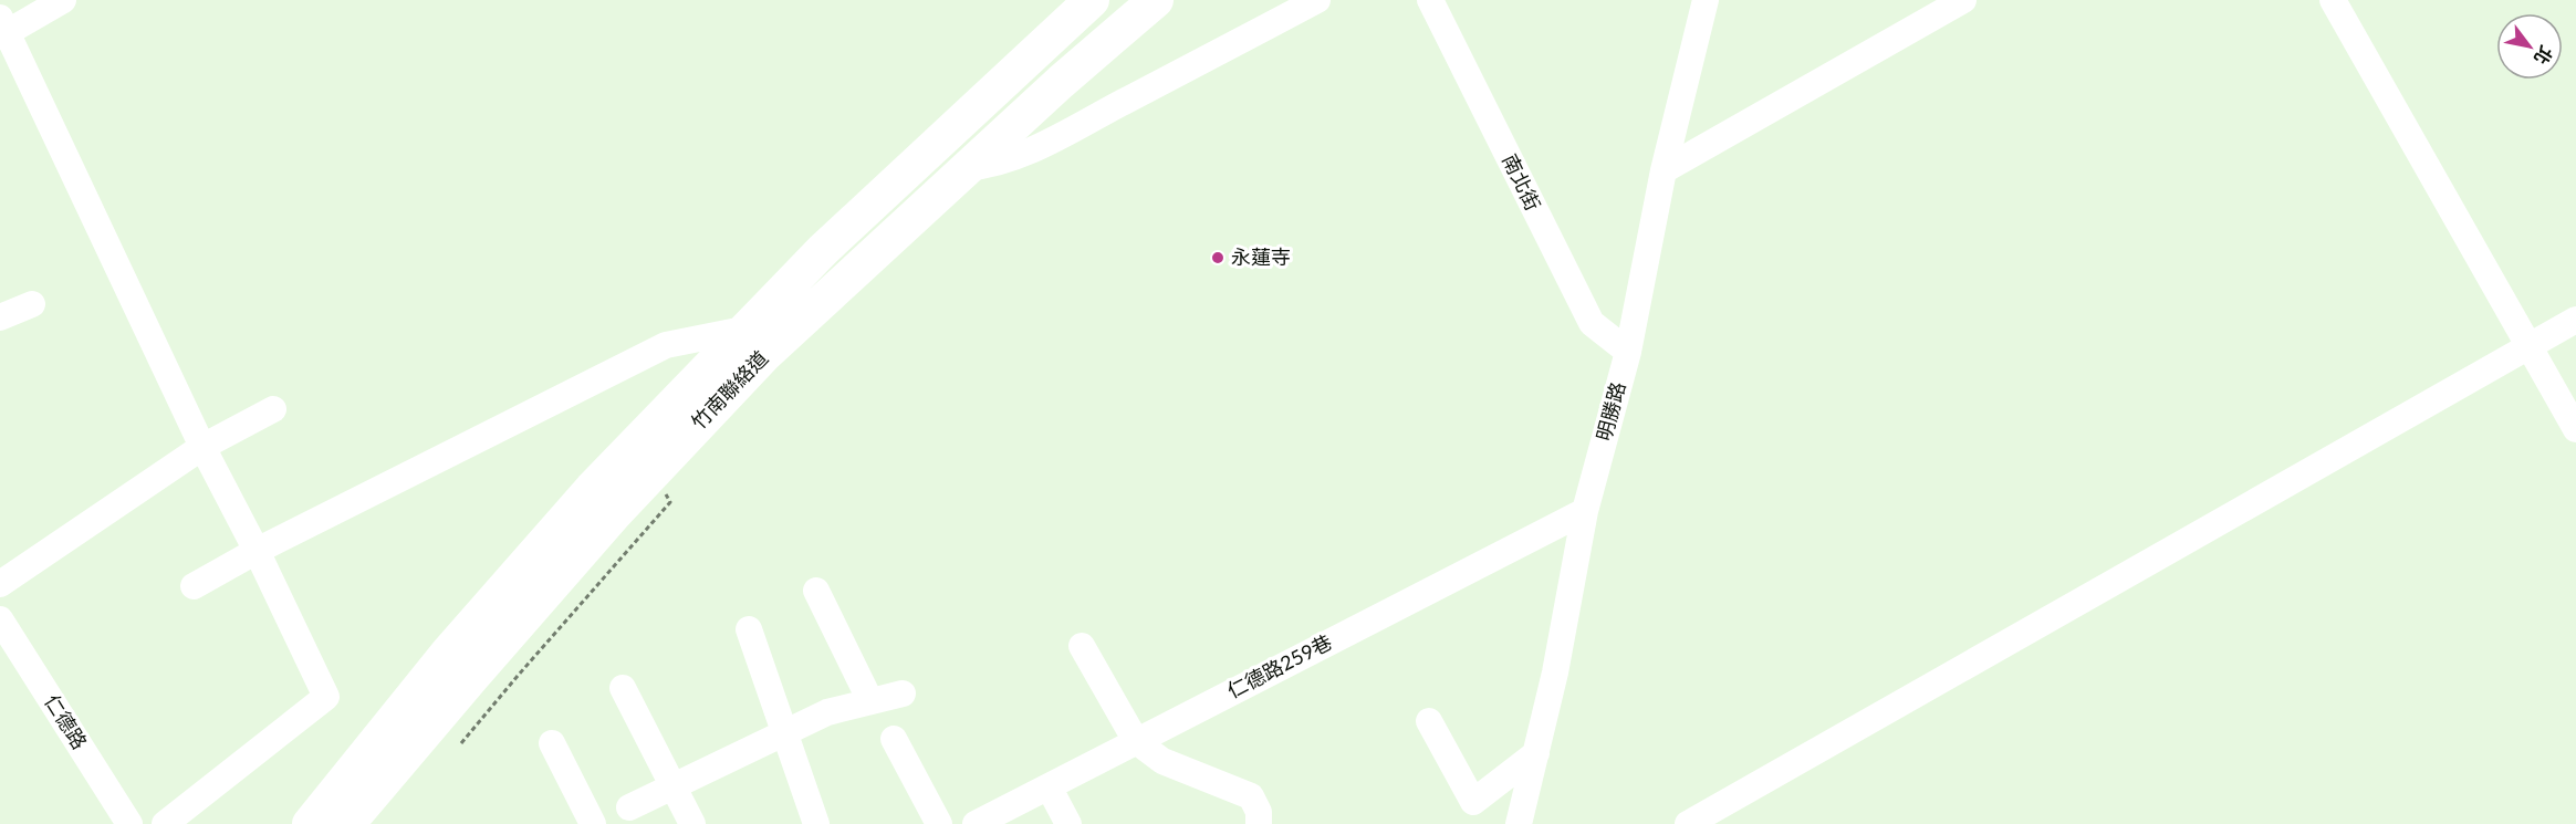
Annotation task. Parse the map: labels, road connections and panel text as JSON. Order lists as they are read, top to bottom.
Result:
{
  "streets": {
    "main road": ["竹南聯絡道"],
    "street": [
      "南北街",
      "明勝路",
      "仁德路259巷",
      "仁德路"
    ]
  },
  "crossings": [
    ["南北街", "明勝路"],
    ["明勝路", "仁德路259巷"]
  ],
  "places": ["永蓮寺"],
  "north": "bottom right"
}
